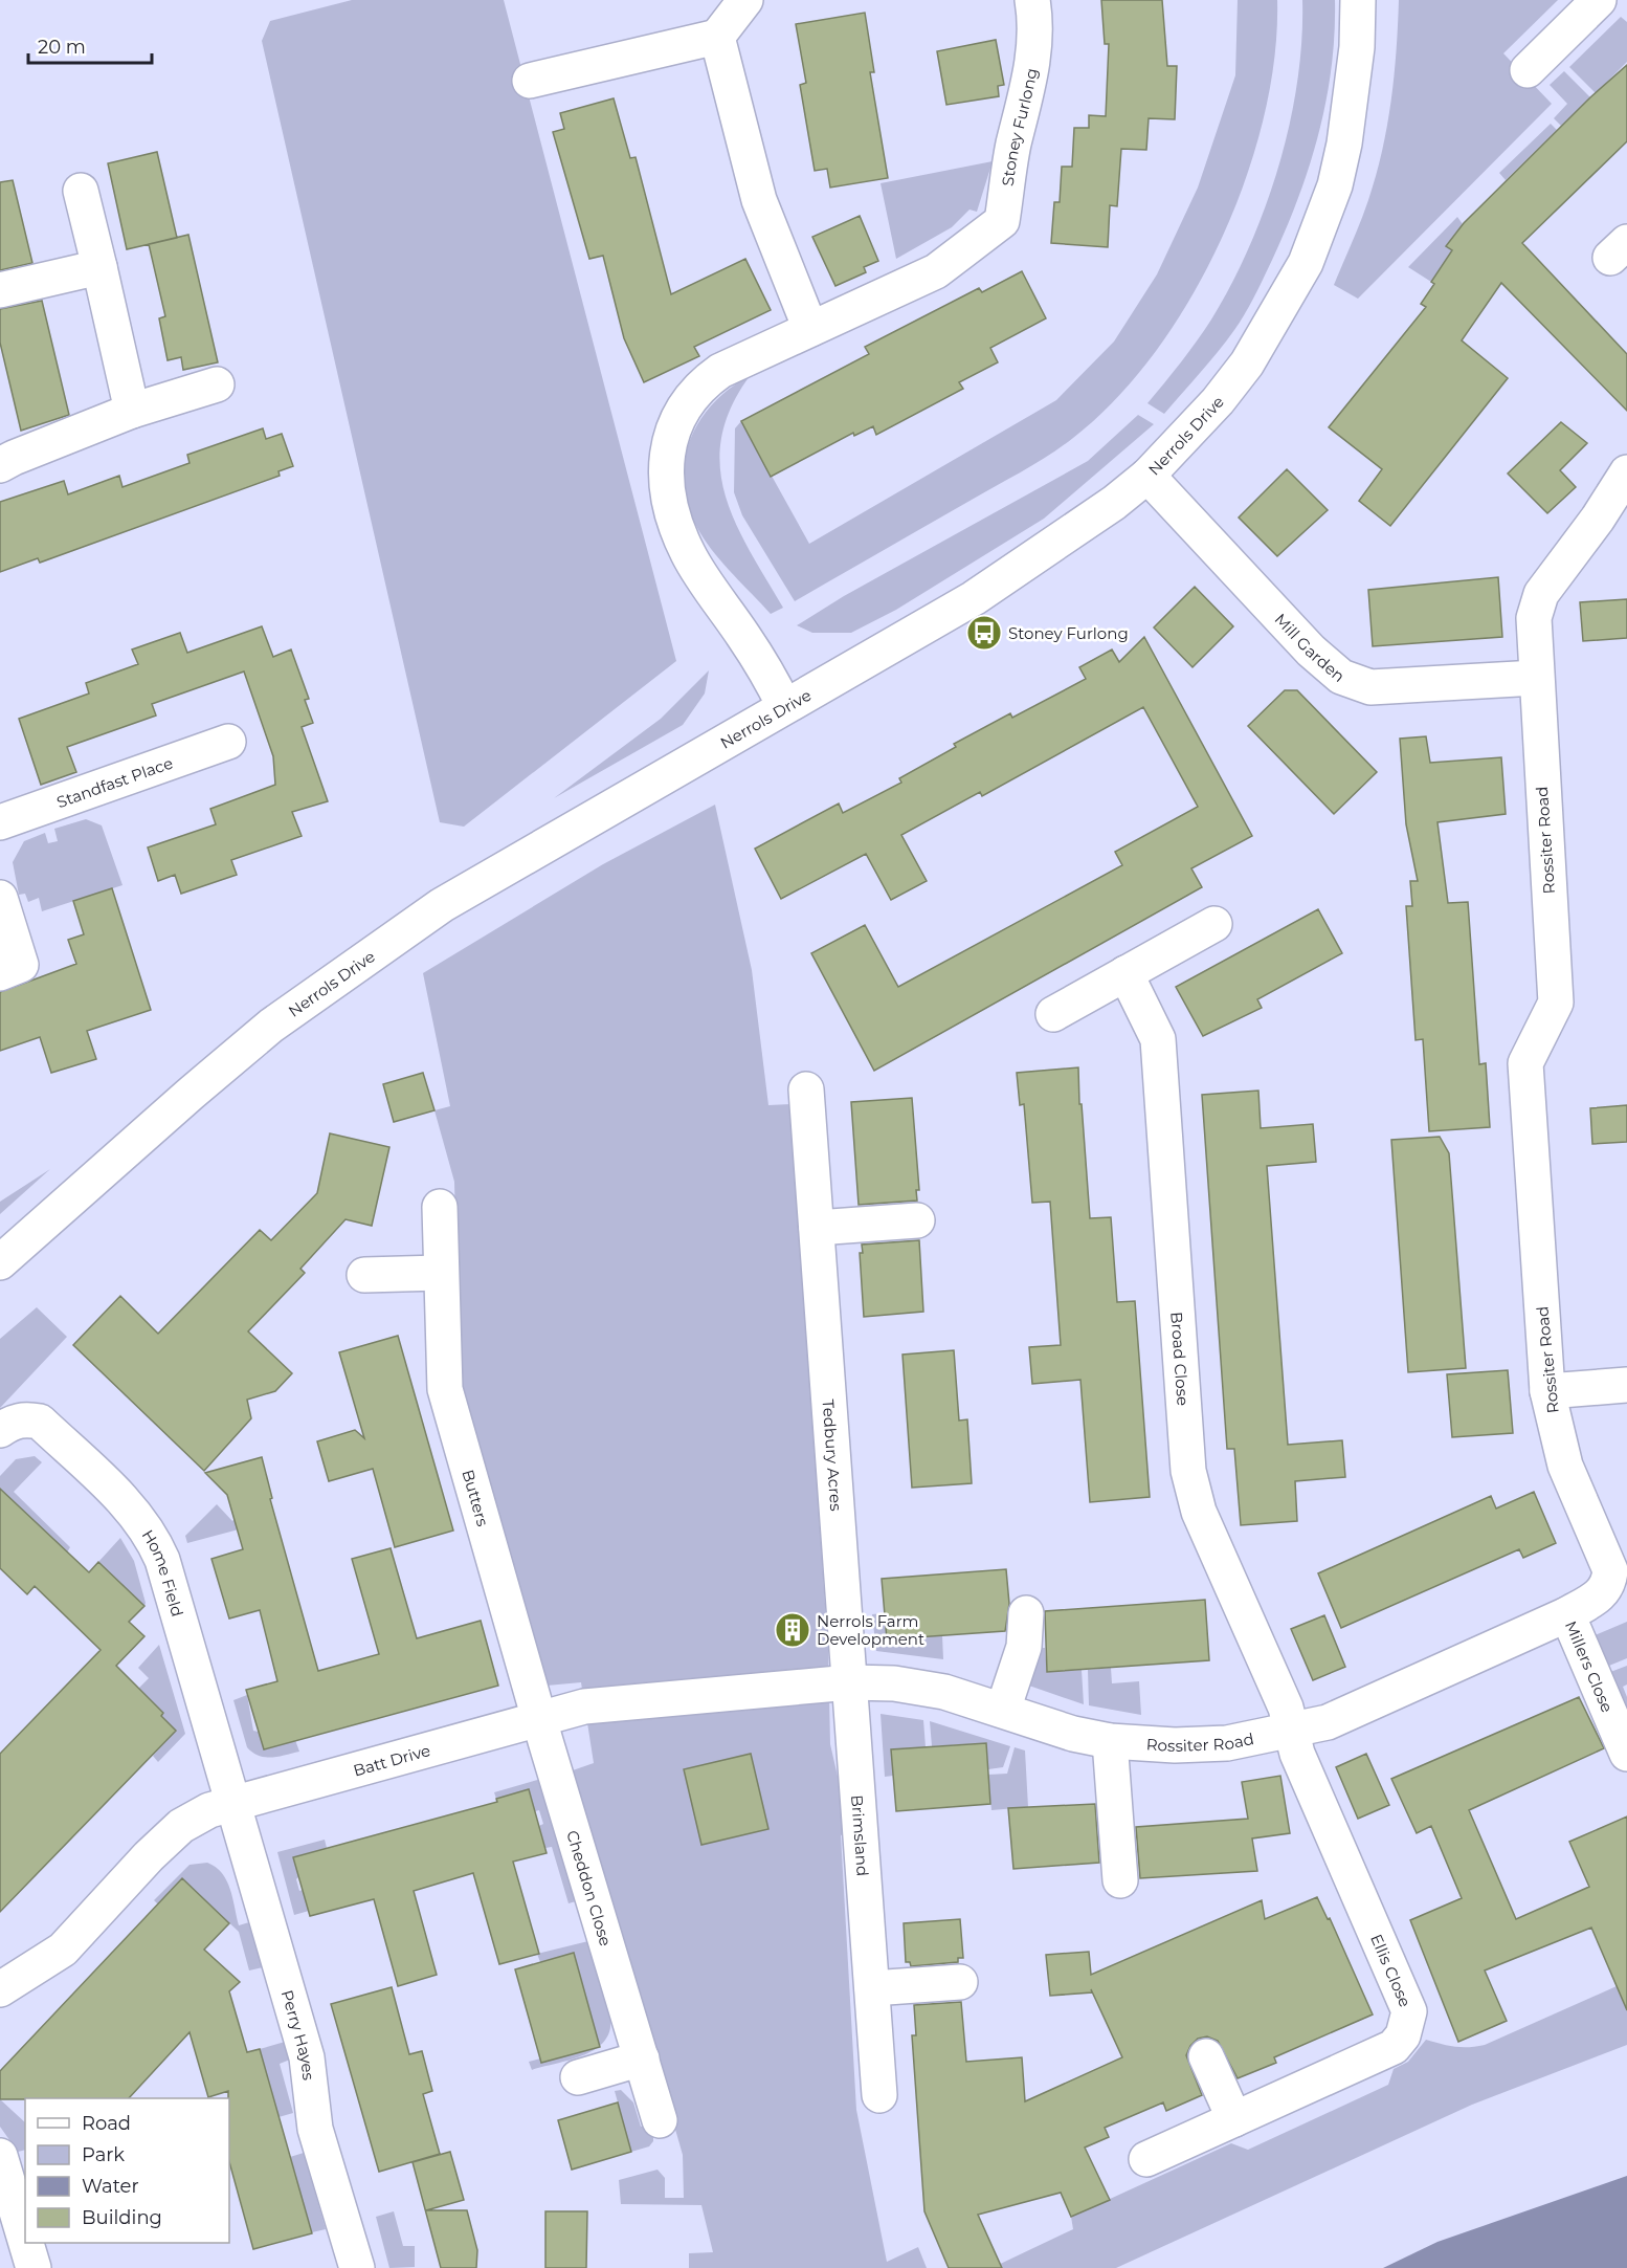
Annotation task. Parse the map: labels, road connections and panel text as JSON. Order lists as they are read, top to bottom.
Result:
{
  "streets": {
    "street": [
      "Stoney Furlong",
      "Nerrols Drive",
      "Mill Garden",
      "Standfast Place",
      "Rossiter Road",
      "Broad Close",
      "Tedbury Acres",
      "Butters",
      "Home Field",
      "Millers Close",
      "Batt Drive",
      "Brimsland",
      "Cheddon Close",
      "Ellis Close",
      "Perry Hayes"
    ]
  },
  "crossings": [
    ["Stoney Furlong", "Nerrols Drive"],
    ["Nerrols Drive", "Mill Garden"],
    ["Mill Garden", "Rossiter Road"],
    ["Rossiter Road", "Broad Close"],
    ["Rossiter Road", "Tedbury Acres"],
    ["Rossiter Road", "Millers Close"],
    ["Rossiter Road", "Batt Drive"],
    ["Rossiter Road", "Brimsland"],
    ["Rossiter Road", "Ellis Close"],
    ["Broad Close", "Ellis Close"],
    ["Tedbury Acres", "Batt Drive"],
    ["Tedbury Acres", "Brimsland"],
    ["Butters", "Batt Drive"],
    ["Butters", "Cheddon Close"],
    ["Home Field", "Batt Drive"],
    ["Home Field", "Perry Hayes"],
    ["Batt Drive", "Brimsland"],
    ["Batt Drive", "Cheddon Close"],
    ["Batt Drive", "Perry Hayes"]
  ],
  "places": {
    "bus stop": ["Stoney Furlong"],
    "building": ["Nerrols Farm Development"]
  },
  "legend": [
    "Road",
    "Park",
    "Water",
    "Building"
  ],
  "scale_bar": "20 m"
}
